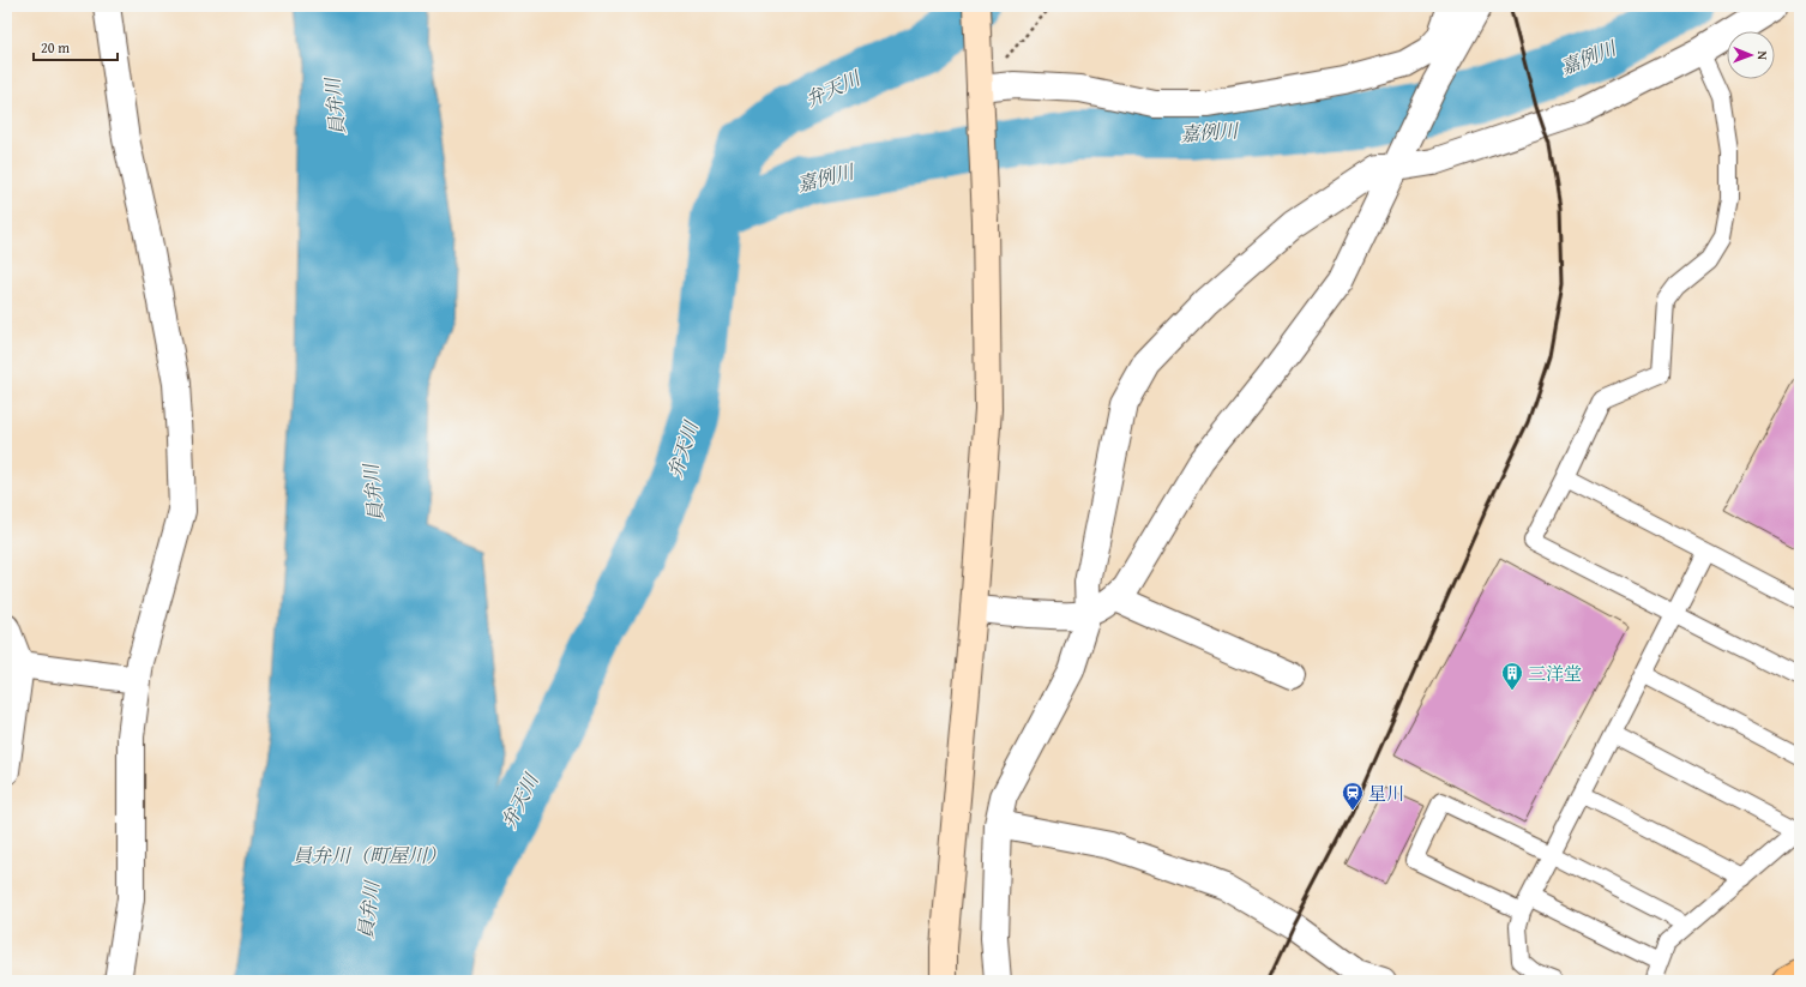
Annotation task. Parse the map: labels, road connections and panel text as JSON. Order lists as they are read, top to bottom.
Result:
{
  "water": [
    "嘉例川",
    "弁天川",
    "員弁川",
    "員弁川（町屋川）"
  ],
  "places": {
    "building": ["三洋堂"],
    "station": ["星川"]
  },
  "scale_bar": "20 m",
  "north": "right"
}
